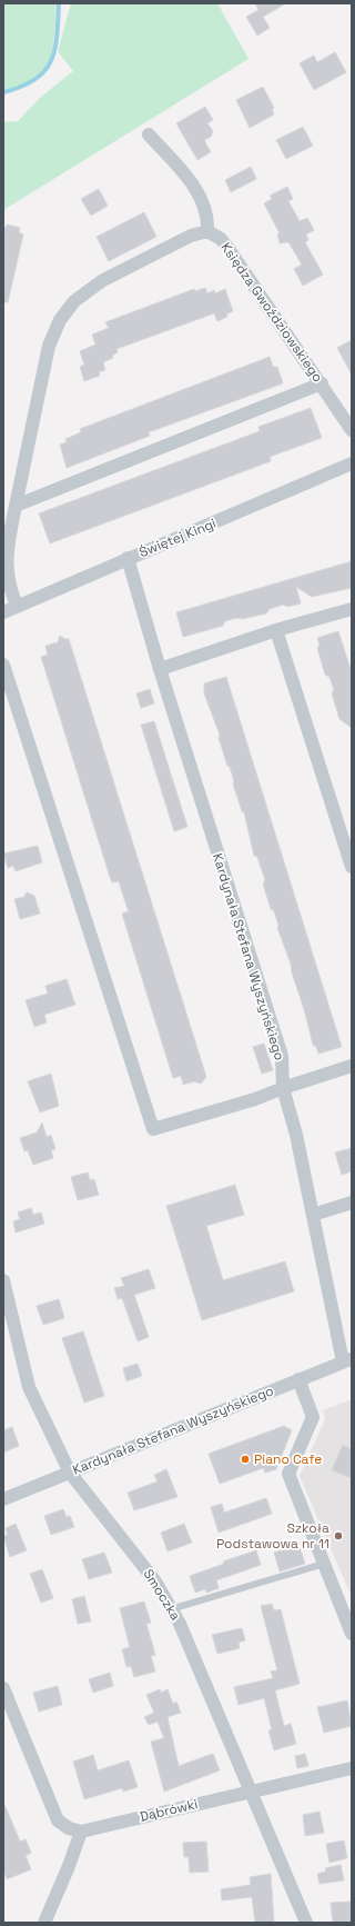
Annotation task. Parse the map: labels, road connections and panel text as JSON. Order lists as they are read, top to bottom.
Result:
{
  "streets": {
    "street": [
      "Księdza Gwoździowskiego",
      "Świętej Kingi",
      "Kardynała Stefana Wyszyńskiego",
      "Smoczka",
      "Dąbrówki"
    ]
  },
  "crossings": [
    ["Świętej Kingi", "Kardynała Stefana Wyszyńskiego"],
    ["Kardynała Stefana Wyszyńskiego", "Smoczka"],
    ["Smoczka", "Dąbrówki"]
  ],
  "places": ["Piano Cafe", "Szkoła Podstawowa nr 11"]
}
